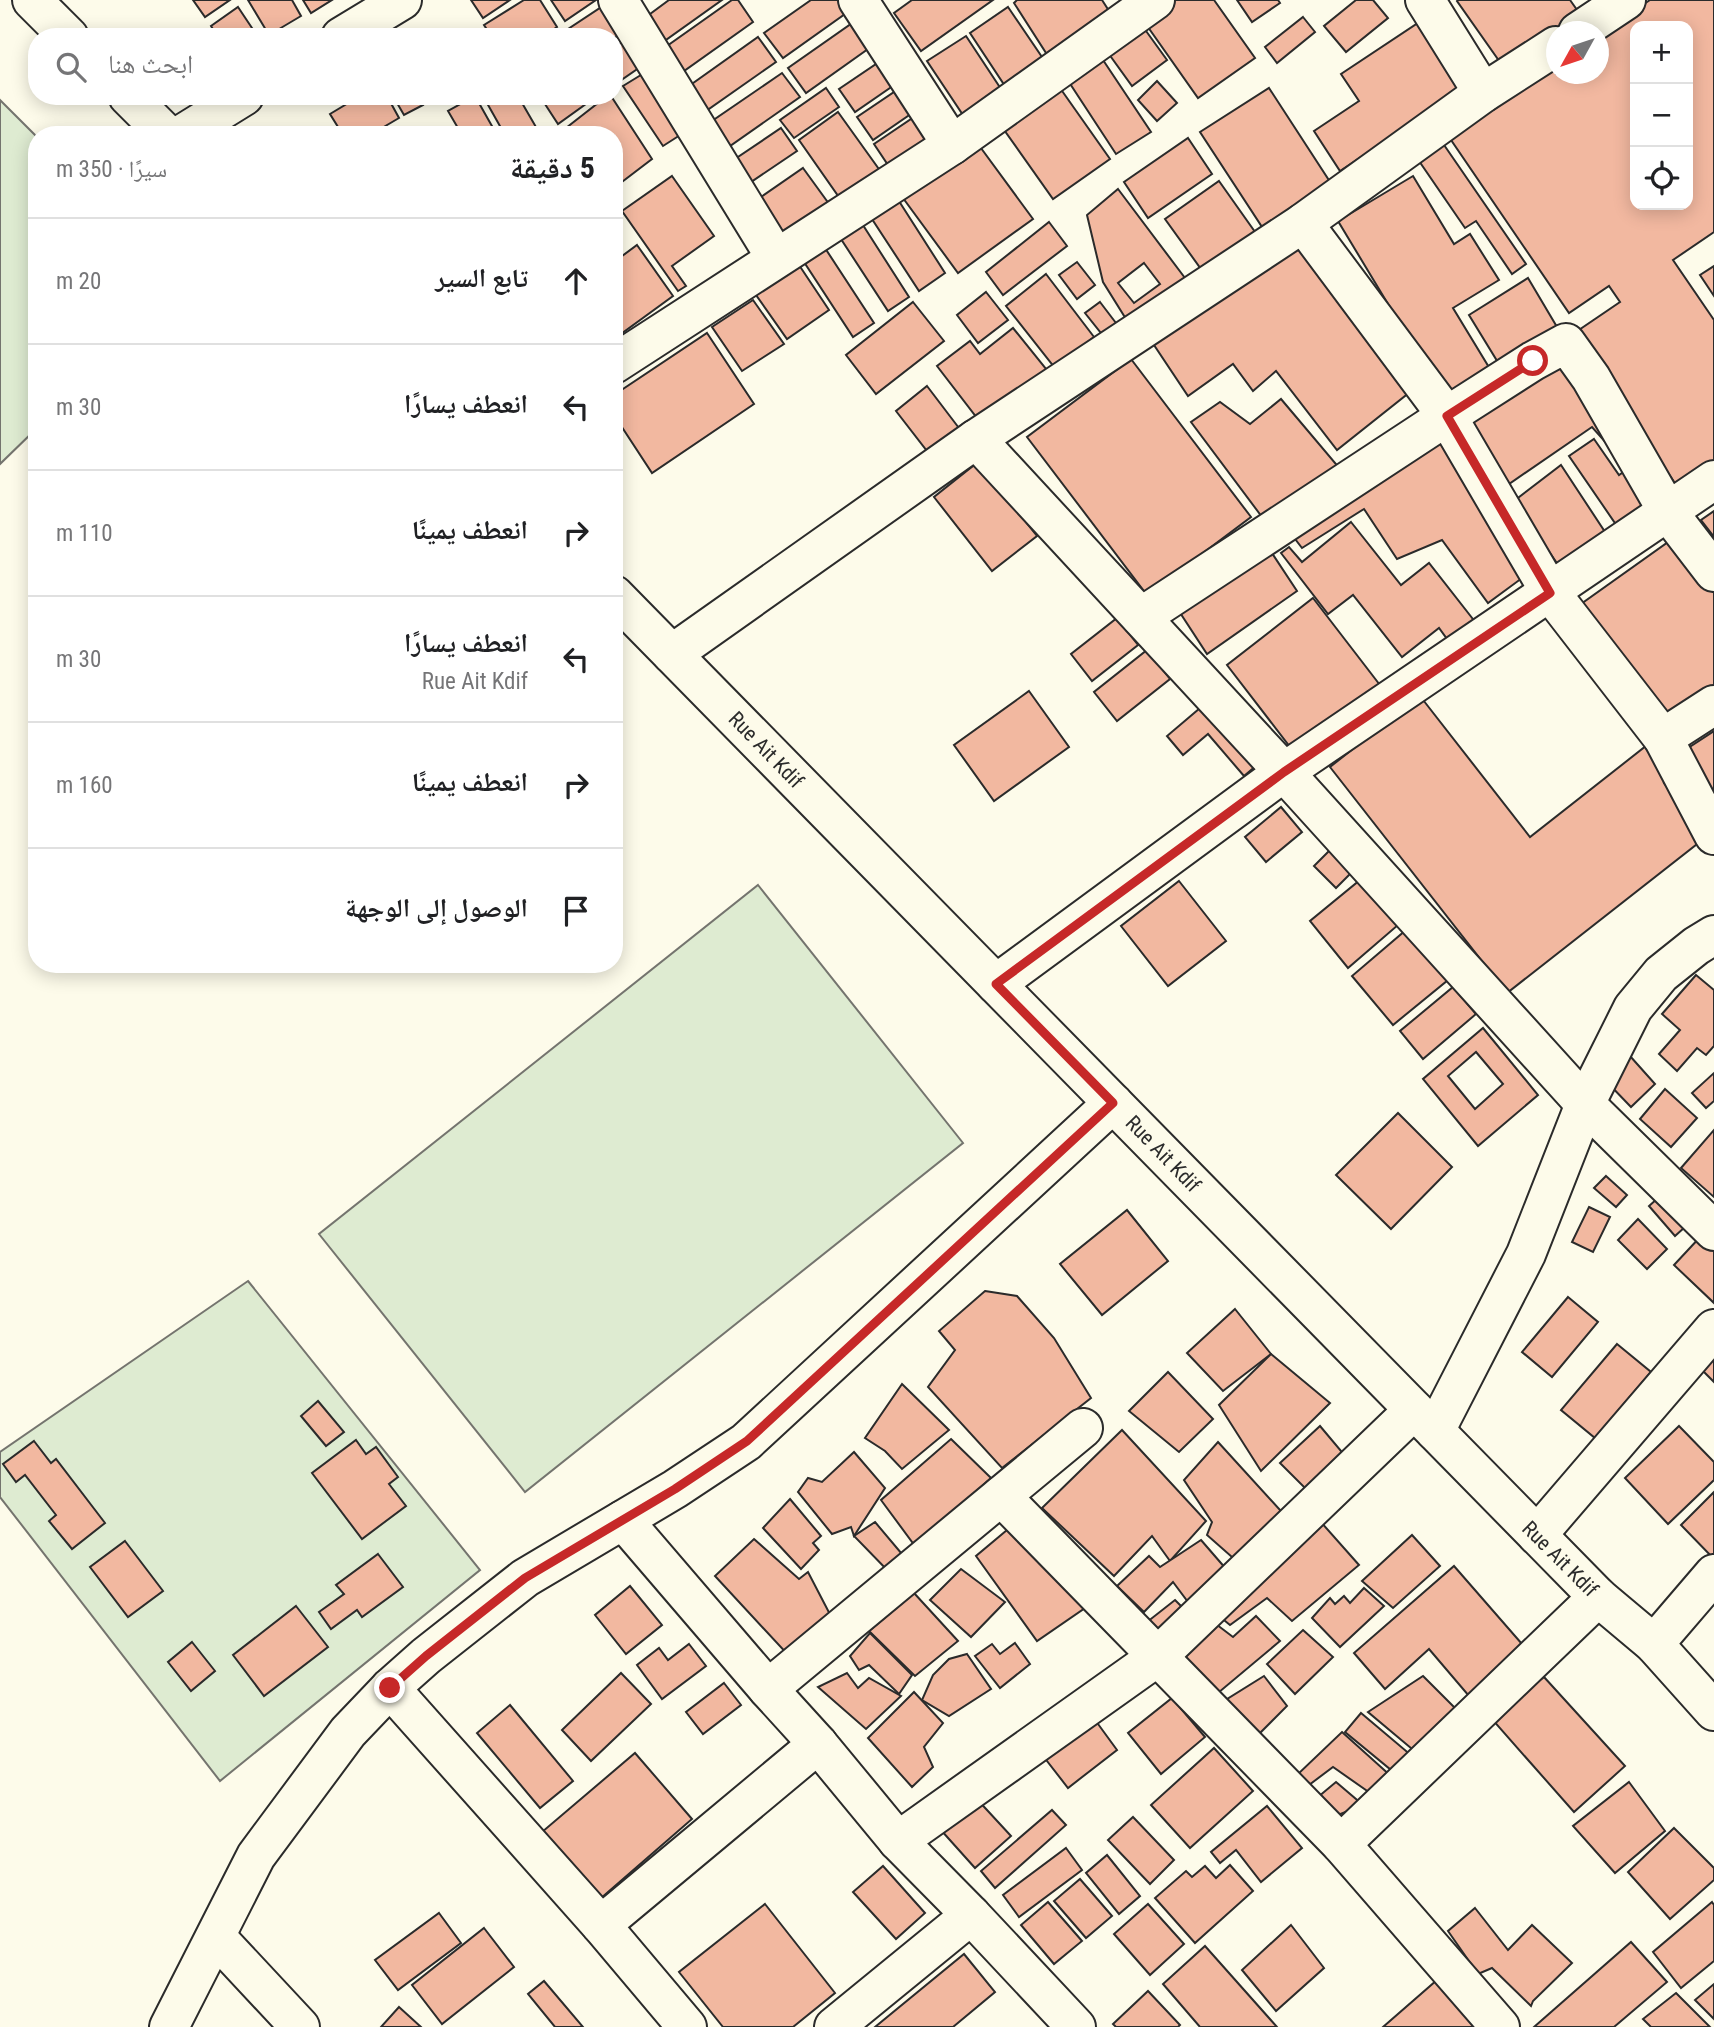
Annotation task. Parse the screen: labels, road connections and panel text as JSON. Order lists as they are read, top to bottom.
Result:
{
  "streets": {
    "street": ["Rue Ait Kdif"]
  },
  "north": "bottom left",
  "page": {
    "map_buttons": ["+", "−"],
    "search": "ابحث هنا",
    "heading": ["5 دقيقة", "سيرًا · 350 m"],
    "list": [
      ["تابع السير", "20 m"],
      ["انعطف يسارًا", "30 m"],
      ["انعطف يمينًا", "110 m"],
      ["انعطف يسارًا", "Rue Ait Kdif", "30 m"],
      ["انعطف يمينًا", "160 m"],
      "الوصول إلى الوجهة"
    ]
  }
}
